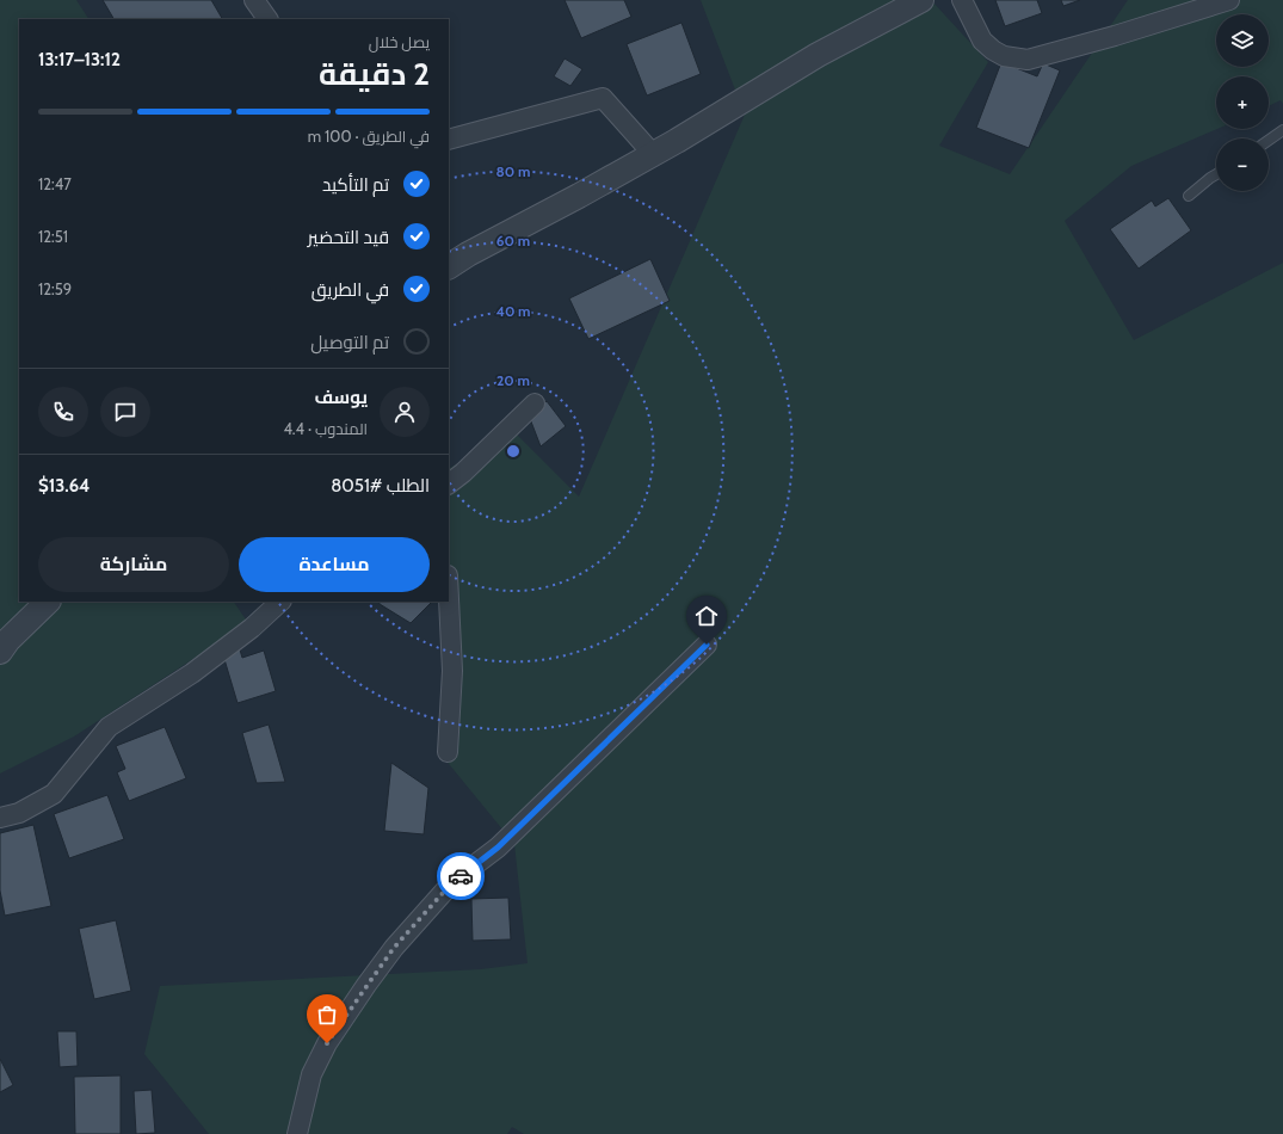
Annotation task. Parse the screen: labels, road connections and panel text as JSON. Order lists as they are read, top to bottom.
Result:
{
  "page": {
    "map_buttons": ["+", "−"],
    "heading": ["2 دقيقة", "يصل خلال", "13:12–13:17"],
    "panel": [
      "يوسف",
      "المندوب · 4.4",
      "الطلب #8051",
      "$13.64"
    ],
    "bar": "في الطريق · 100 m",
    "list": [
      ["تم التأكيد", "12:47"],
      ["قيد التحضير", "12:51"],
      ["في الطريق", "12:59"],
      "تم التوصيل"
    ],
    "buttons": ["مساعدة", "مشاركة"]
  },
  "rings": [
    "80 m",
    "60 m",
    "40 m",
    "20 m"
  ]
}
